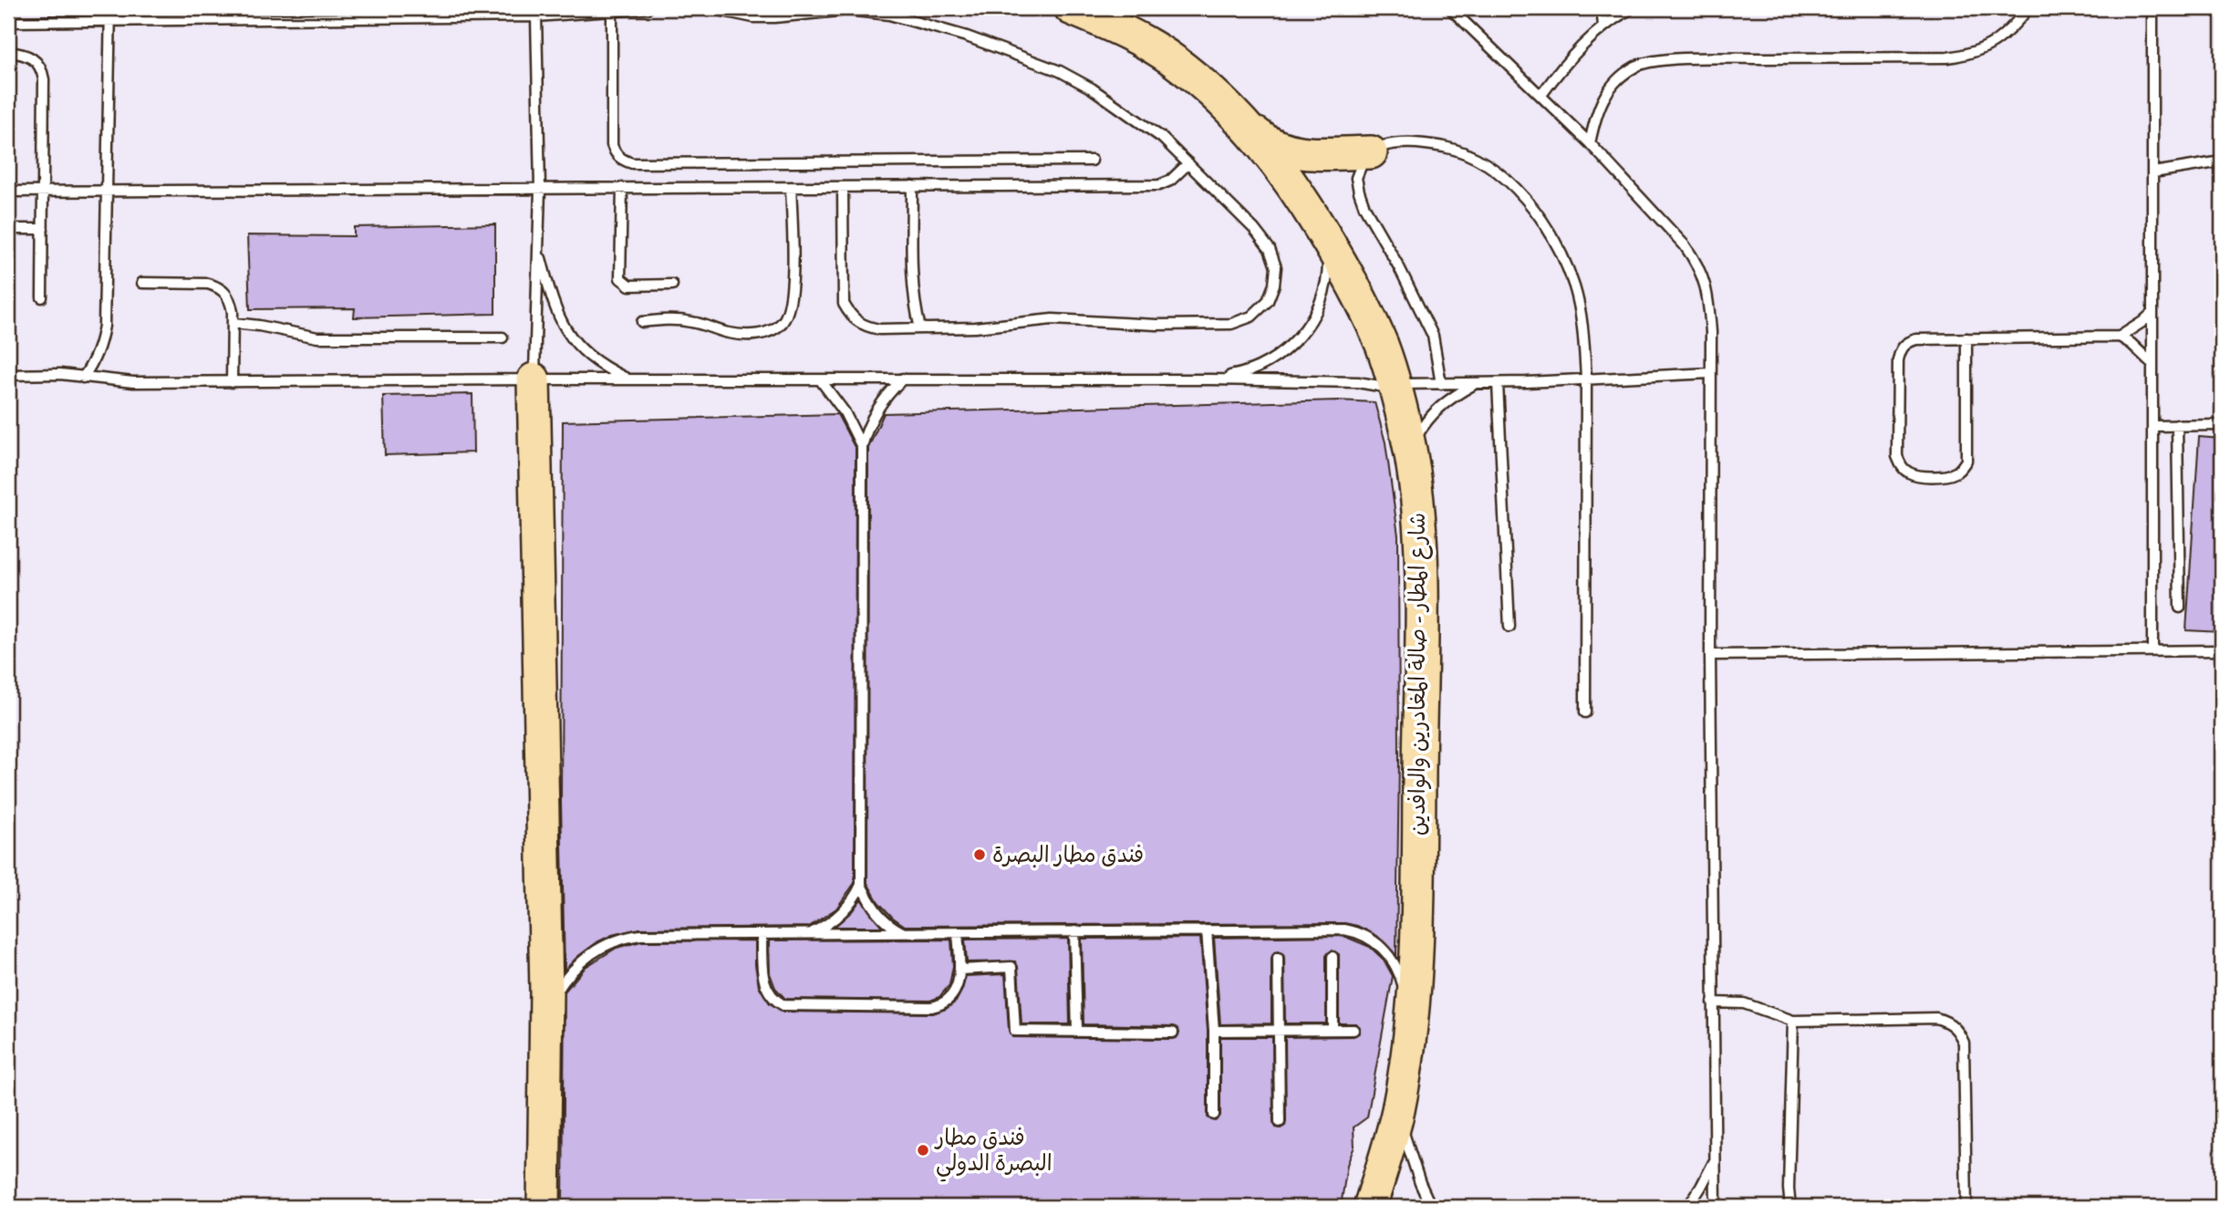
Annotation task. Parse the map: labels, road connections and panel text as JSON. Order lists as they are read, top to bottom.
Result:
{
  "streets": {
    "highway": ["شارع المطار - صالة المغادرين والوافدين"]
  },
  "places": ["فندق مطار البصرة", "فندق مطار البصرة الدولي"]
}
